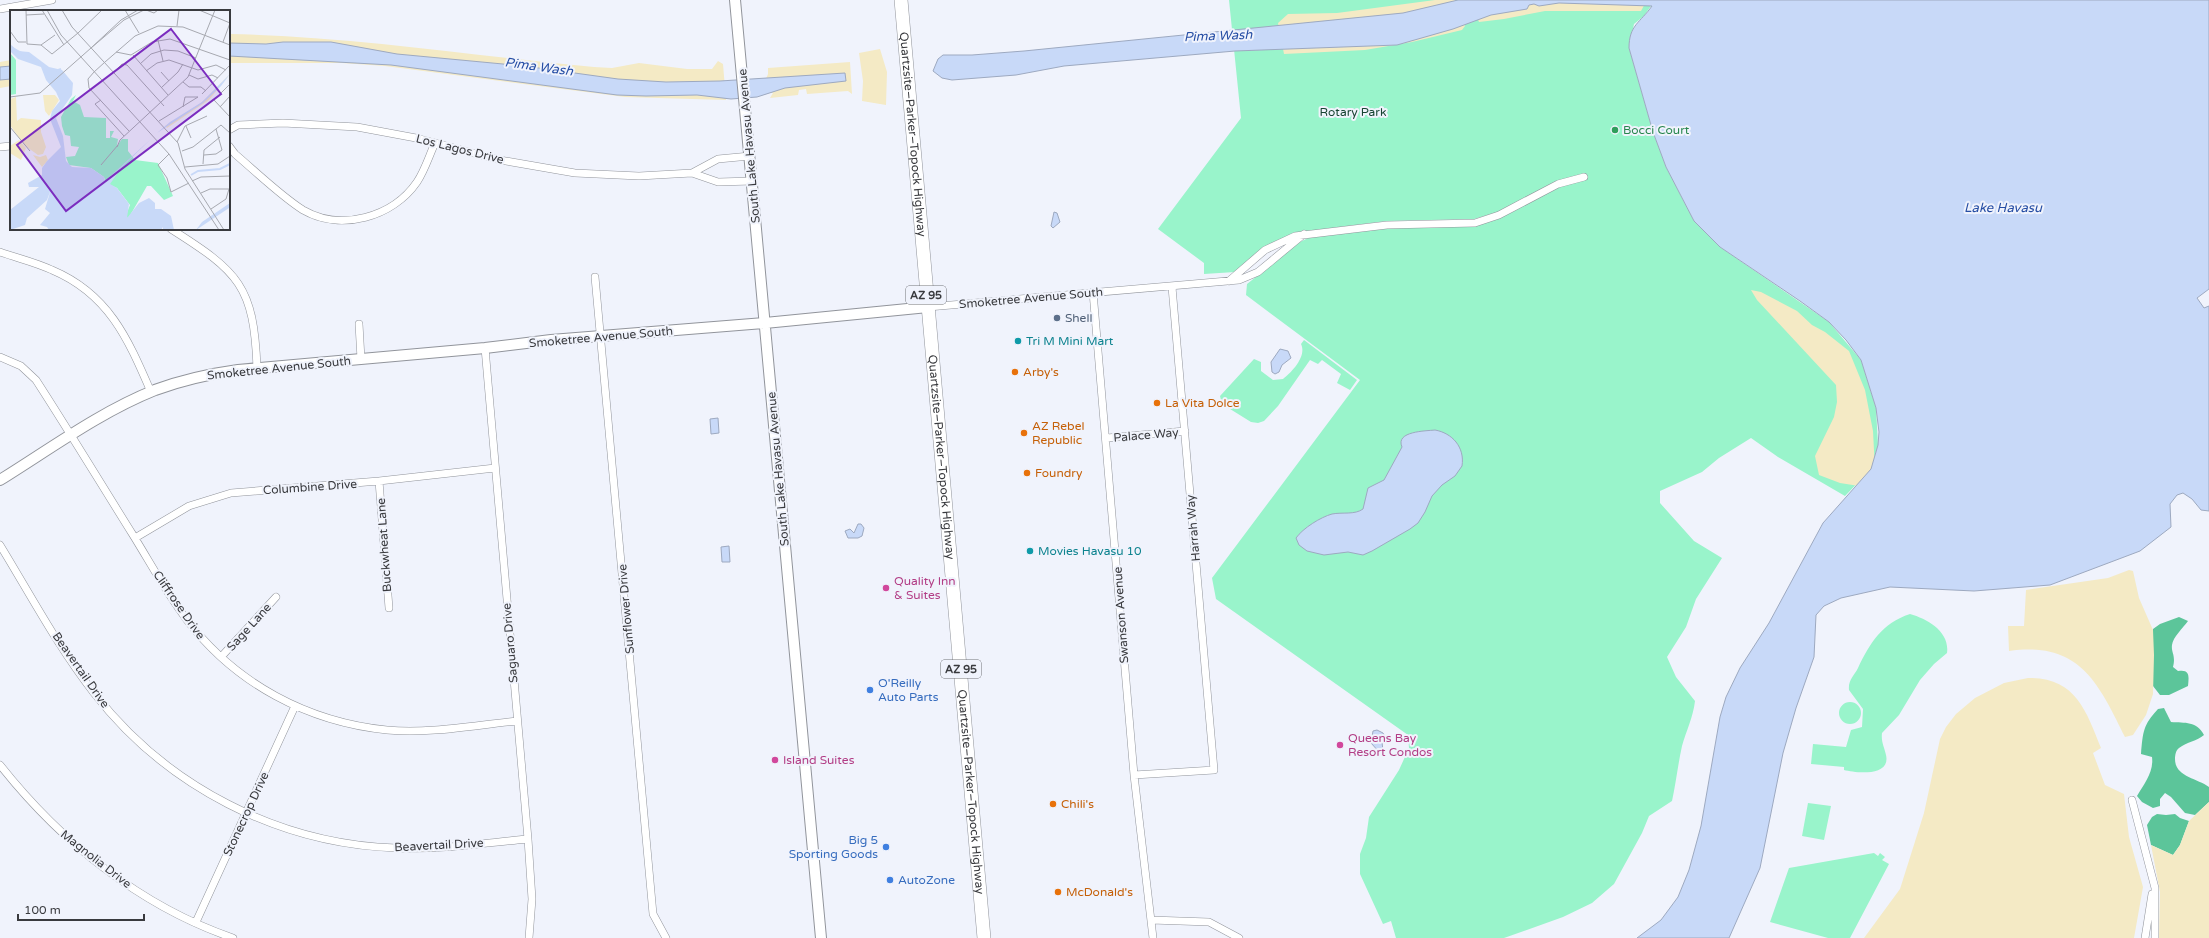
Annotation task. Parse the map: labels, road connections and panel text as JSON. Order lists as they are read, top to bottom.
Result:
{
  "streets": {
    "highway": ["Quartzsite–Parker–Topock Highway", "AZ 95"],
    "street": [
      "South Lake Havasu Avenue",
      "Los Lagos Drive",
      "Smoketree Avenue South",
      "Palace Way",
      "Columbine Drive",
      "Harrah Way",
      "Buckwheat Lane",
      "Cliffrose Drive",
      "Sunflower Drive",
      "Swanson Avenue",
      "Sage Lane",
      "Saguaro Drive",
      "Beavertail Drive",
      "Stonecrop Drive",
      "Magnolia Drive"
    ]
  },
  "crossings": [
    ["Quartzsite–Parker–Topock Highway", "Smoketree Avenue South"],
    ["South Lake Havasu Avenue", "Los Lagos Drive"],
    ["South Lake Havasu Avenue", "Smoketree Avenue South"],
    ["Smoketree Avenue South", "Harrah Way"],
    ["Smoketree Avenue South", "Cliffrose Drive"],
    ["Smoketree Avenue South", "Sunflower Drive"],
    ["Smoketree Avenue South", "Swanson Avenue"],
    ["Smoketree Avenue South", "Saguaro Drive"],
    ["Palace Way", "Harrah Way"],
    ["Palace Way", "Swanson Avenue"],
    ["Columbine Drive", "Buckwheat Lane"],
    ["Columbine Drive", "Cliffrose Drive"],
    ["Columbine Drive", "Saguaro Drive"],
    ["Harrah Way", "Swanson Avenue"],
    ["Cliffrose Drive", "Sage Lane"],
    ["Cliffrose Drive", "Saguaro Drive"],
    ["Cliffrose Drive", "Stonecrop Drive"],
    ["Saguaro Drive", "Beavertail Drive"],
    ["Beavertail Drive", "Stonecrop Drive"],
    ["Stonecrop Drive", "Magnolia Drive"]
  ],
  "water": ["Pima Wash", "Lake Havasu"],
  "parks": ["Rotary Park"],
  "places": [
    "Bocci Court",
    "Shell",
    "Tri M Mini Mart",
    "Arby's",
    "La Vita Dolce",
    "AZ Rebel Republic",
    "Foundry",
    "Movies Havasu 10",
    "Quality Inn & Suites",
    "O'Reilly Auto Parts",
    "Queens Bay Resort Condos",
    "Island Suites",
    "Chili's",
    "Big 5 Sporting Goods",
    "AutoZone",
    "McDonald's"
  ],
  "scale_bar": "100 m"
}
